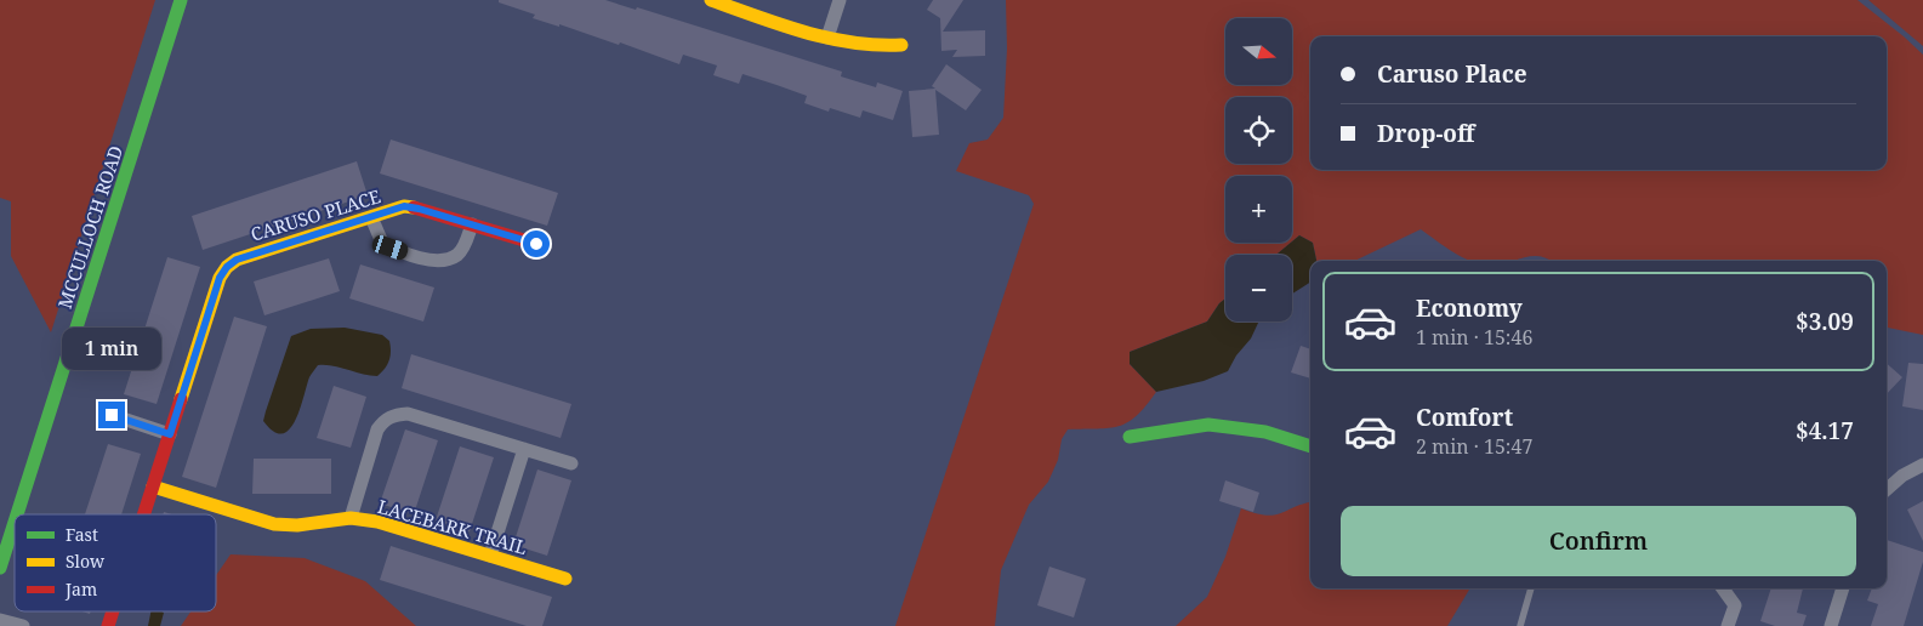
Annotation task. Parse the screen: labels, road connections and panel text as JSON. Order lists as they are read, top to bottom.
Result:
{
  "streets": {
    "street": ["CARUSO PLACE", "MCCULLOCH ROAD", "LACEBARK TRAIL"]
  },
  "crossings": [
    ["CARUSO PLACE", "LACEBARK TRAIL"]
  ],
  "legend": ["Fast", "Slow", "Jam"],
  "north": "right",
  "page": {
    "map_buttons": ["+", "−"],
    "banner": ["Caruso Place", "Drop-off"],
    "list": [
      {
        "name": "Economy",
        "note": "1 min · 15:46",
        "value": "$3.09"
      },
      {
        "name": "Comfort",
        "note": "2 min · 15:47",
        "value": "$4.17"
      }
    ],
    "bubble": "1 min",
    "buttons": "Confirm"
  }
}
